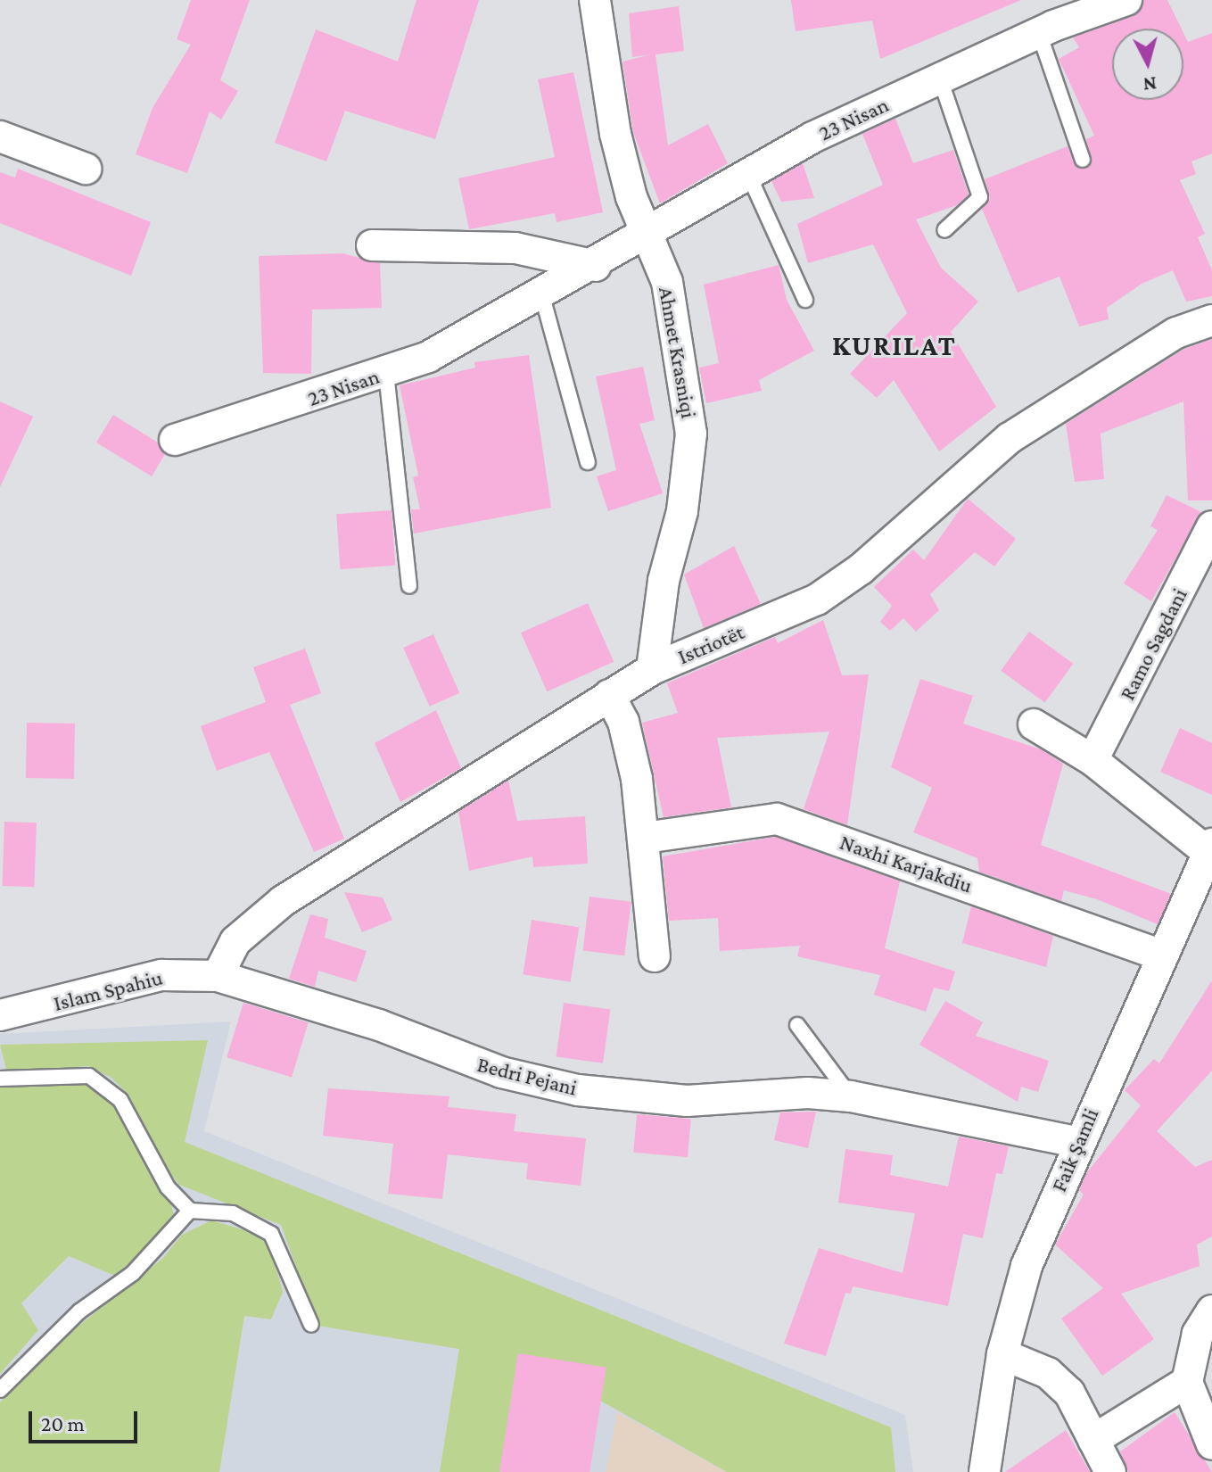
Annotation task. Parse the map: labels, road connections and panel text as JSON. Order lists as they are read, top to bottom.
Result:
{
  "streets": {
    "street": [
      "23 Nisan",
      "Ahmet Krasniqi",
      "Istriotët",
      "Ramo Sagdani",
      "Naxhi Karjakdiu",
      "Islam Spahiu",
      "Bedri Pejani",
      "Faik Şamli"
    ]
  },
  "crossings": [
    ["23 Nisan", "Ahmet Krasniqi"],
    ["Ahmet Krasniqi", "Istriotët"],
    ["Istriotët", "Islam Spahiu"],
    ["Istriotët", "Bedri Pejani"],
    ["Naxhi Karjakdiu", "Faik Şamli"],
    ["Islam Spahiu", "Bedri Pejani"],
    ["Bedri Pejani", "Faik Şamli"]
  ],
  "districts": ["KURILAT"],
  "scale_bar": "20 m",
  "north": "bottom"
}
